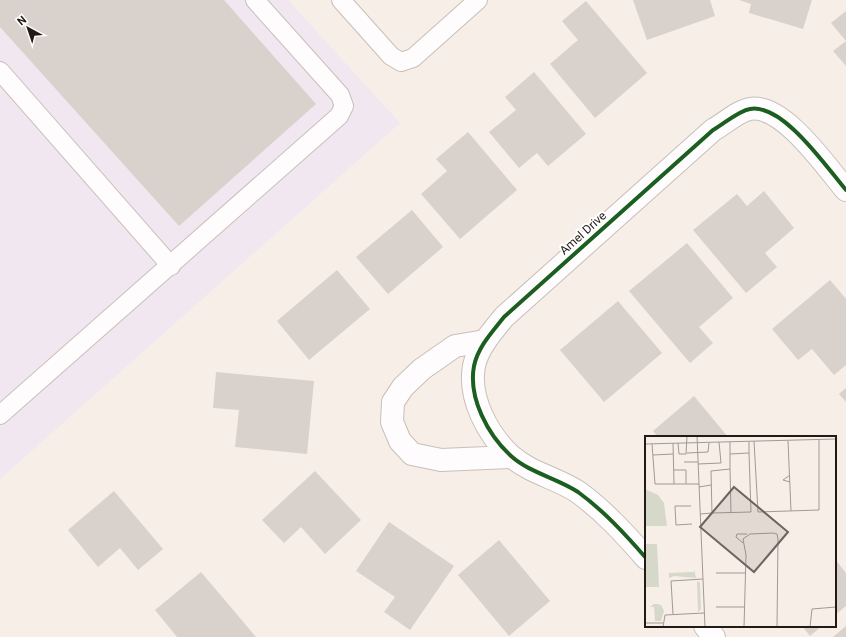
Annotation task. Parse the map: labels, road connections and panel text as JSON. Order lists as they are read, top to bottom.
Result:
{
  "streets": {
    "street": ["Amel Drive"]
  },
  "north": "top left"
}
